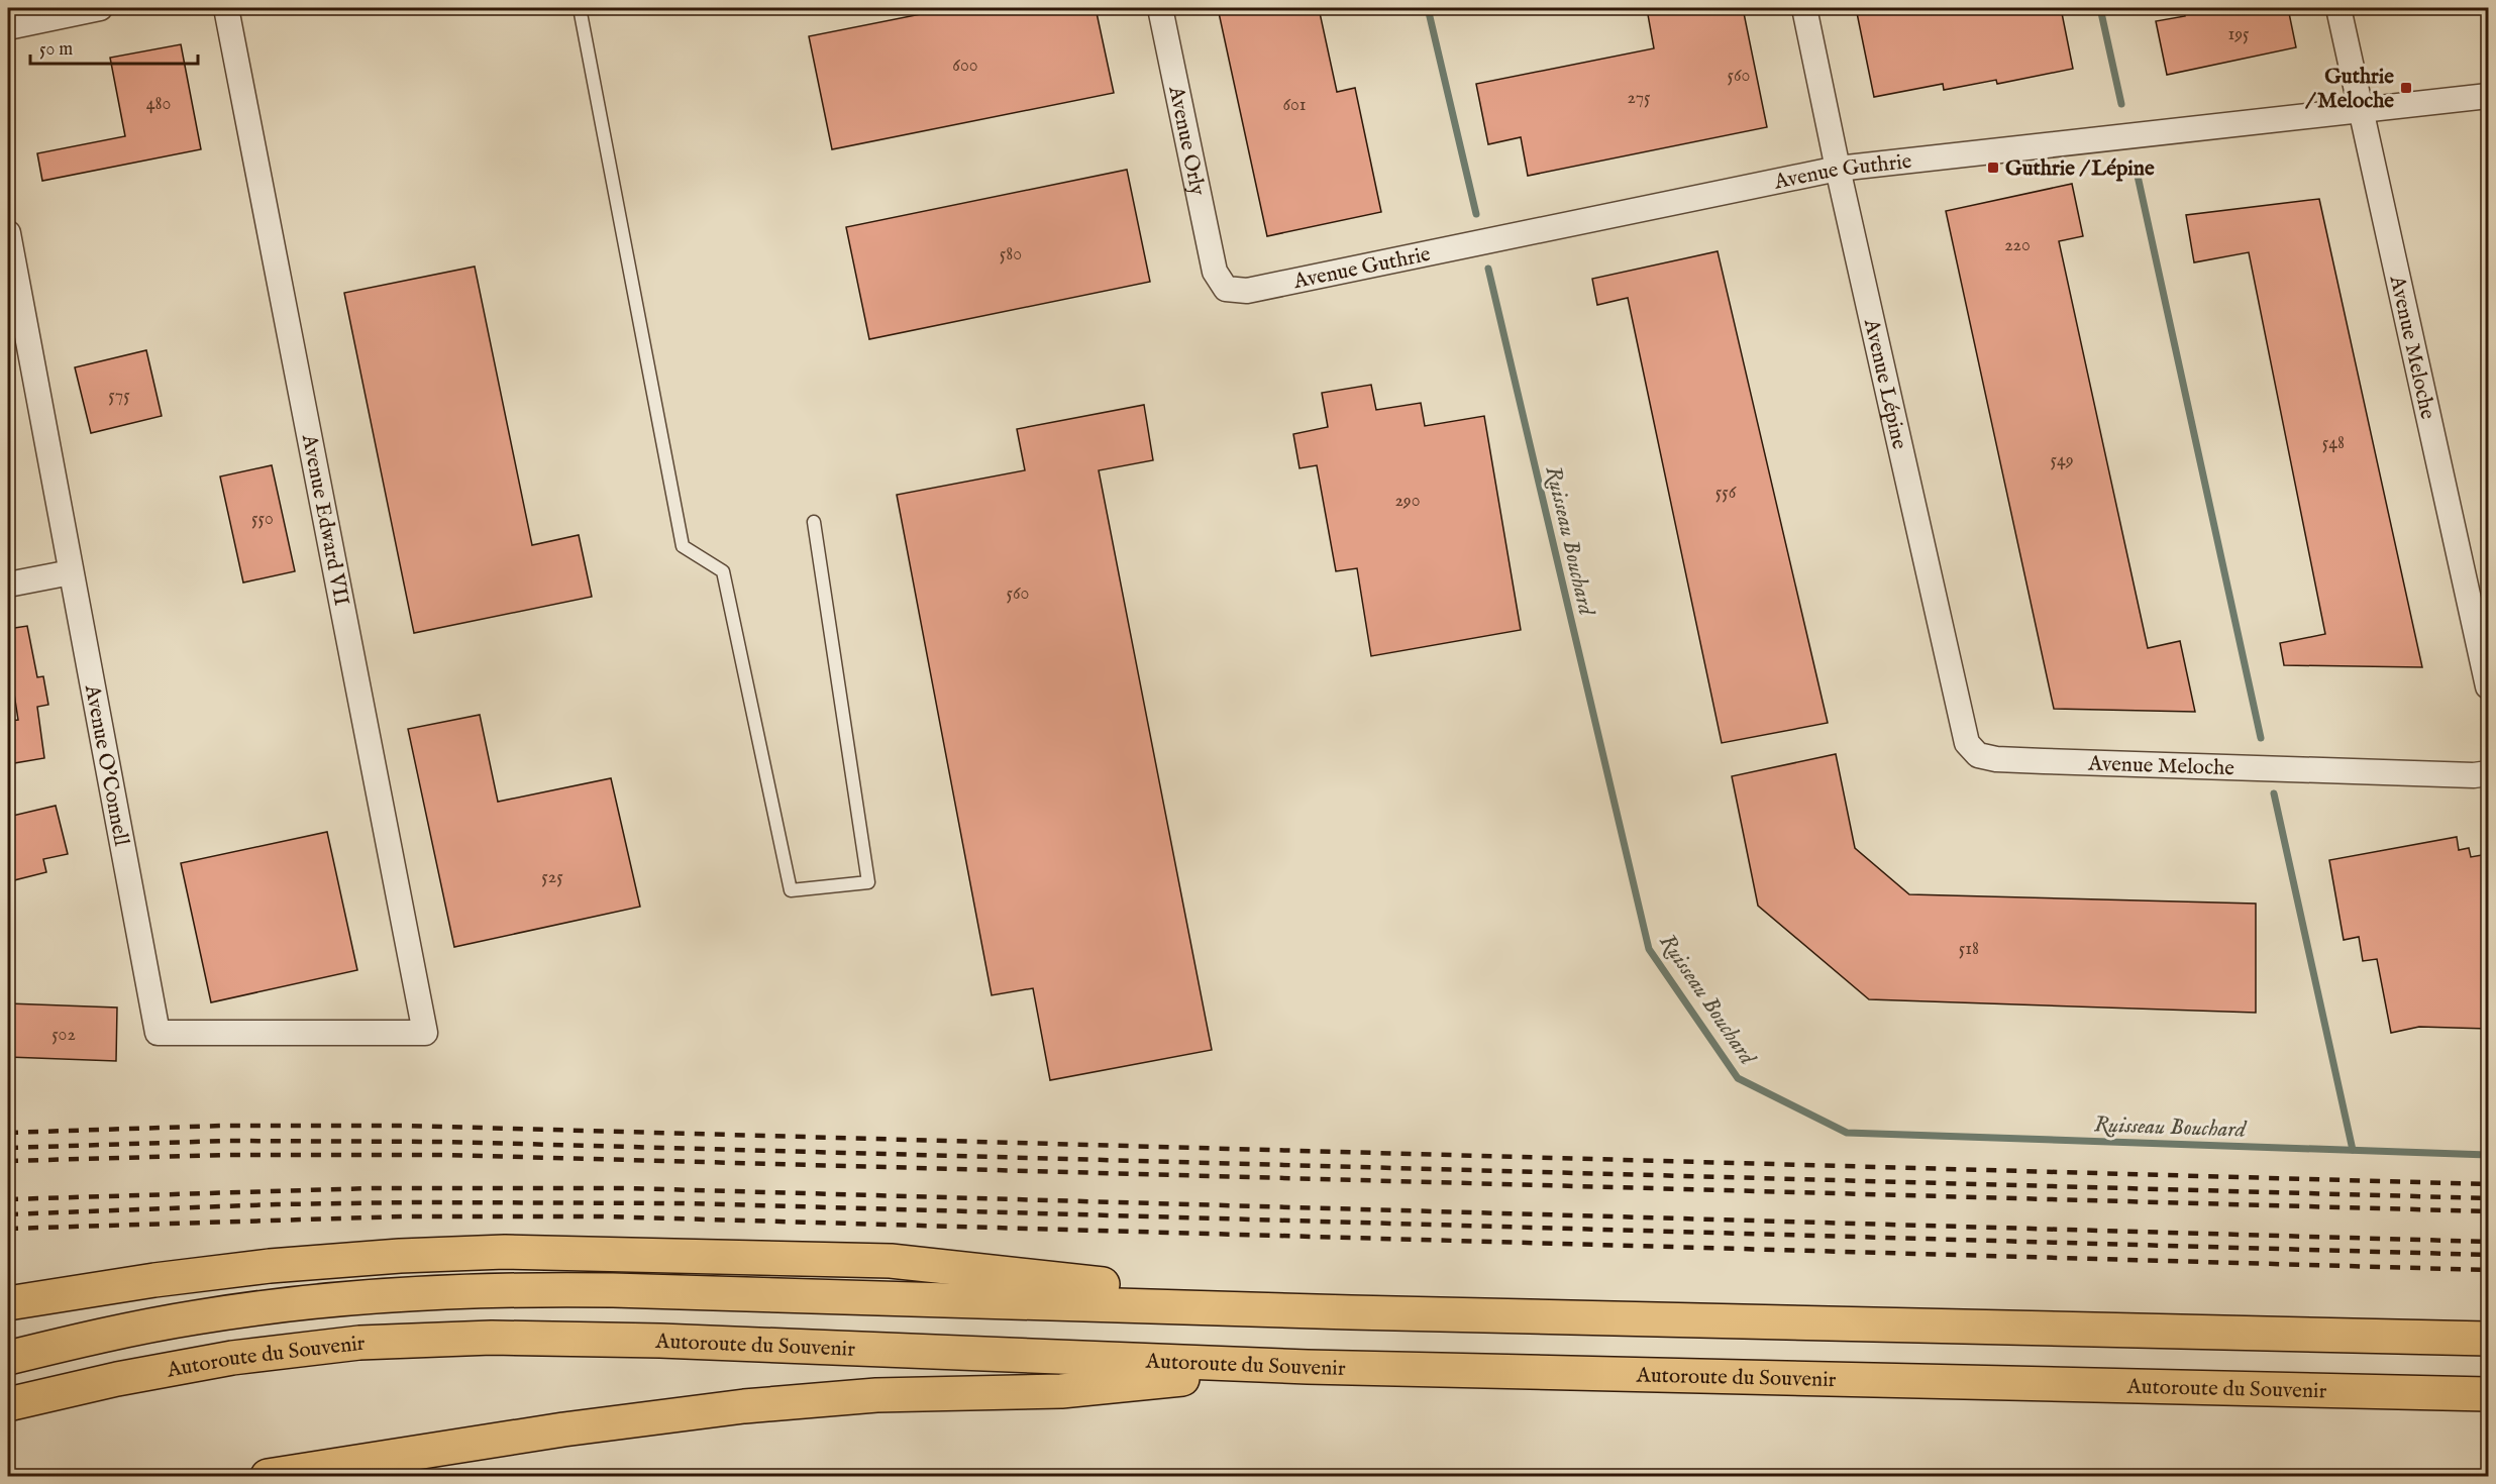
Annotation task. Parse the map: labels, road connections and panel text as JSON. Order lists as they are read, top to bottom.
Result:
{
  "streets": {
    "highway": ["Autoroute du Souvenir"],
    "street": [
      "Avenue Orly",
      "Avenue Guthrie",
      "Avenue Meloche",
      "Avenue Lépine",
      "Avenue Edward VII",
      "Avenue O'Connell"
    ]
  },
  "crossings": [
    ["Avenue Orly", "Avenue Guthrie"],
    ["Avenue Guthrie", "Avenue Meloche"],
    ["Avenue Guthrie", "Avenue Lépine"],
    ["Avenue Meloche", "Avenue Lépine"],
    ["Avenue Edward VII", "Avenue O'Connell"]
  ],
  "water": ["Ruisseau Bouchard"],
  "places": {
    "transit": ["Guthrie / Meloche", "Guthrie / Lépine"]
  },
  "house_numbers": [
    "195",
    "600",
    "560",
    "275",
    "480",
    "601",
    "220",
    "580",
    "575",
    "548",
    "549",
    "556",
    "290",
    "550",
    "560",
    "525",
    "518",
    "502"
  ],
  "scale_bar": "50 m"
}
